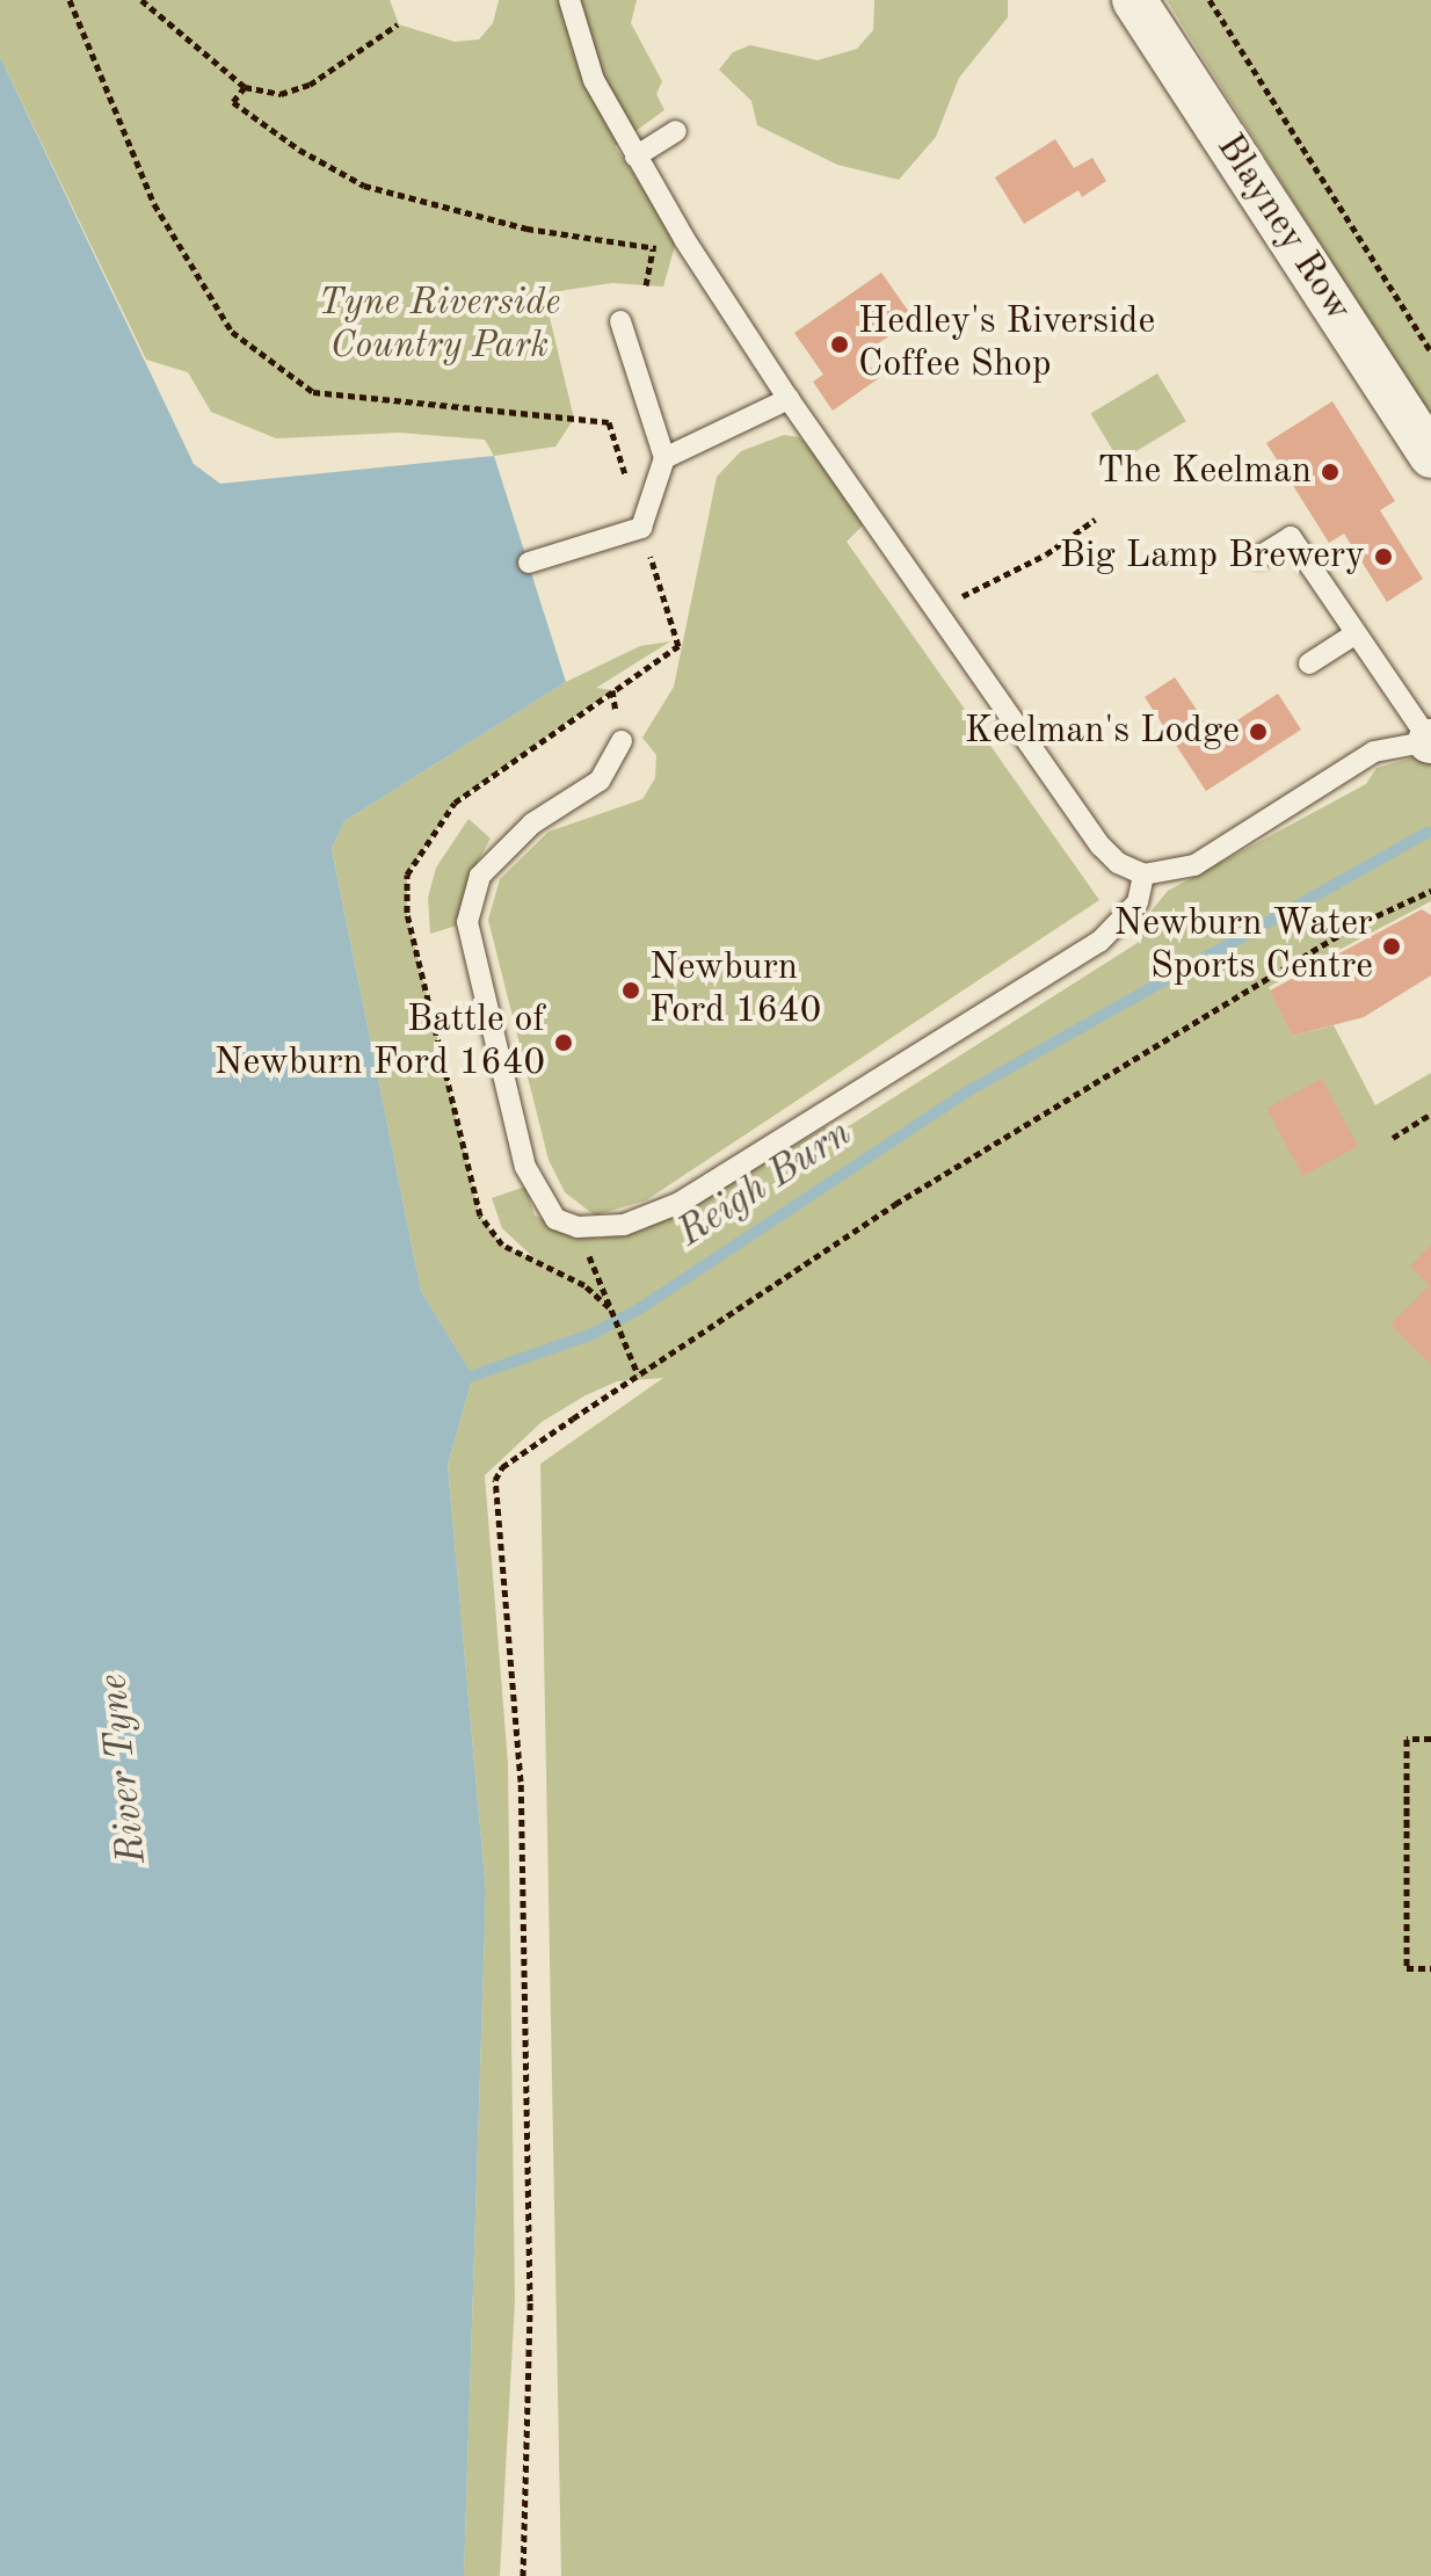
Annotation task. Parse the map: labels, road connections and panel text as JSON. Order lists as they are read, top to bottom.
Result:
{
  "streets": {
    "street": ["Blayney Row"]
  },
  "water": ["Reigh Burn", "River Tyne"],
  "parks": ["Tyne Riverside Country Park"],
  "places": [
    "Hedley's Riverside Coffee Shop",
    "The Keelman",
    "Big Lamp Brewery",
    "Keelman's Lodge",
    "Newburn Water Sports Centre",
    "Newburn Ford 1640",
    "Battle of Newburn Ford 1640"
  ]
}
